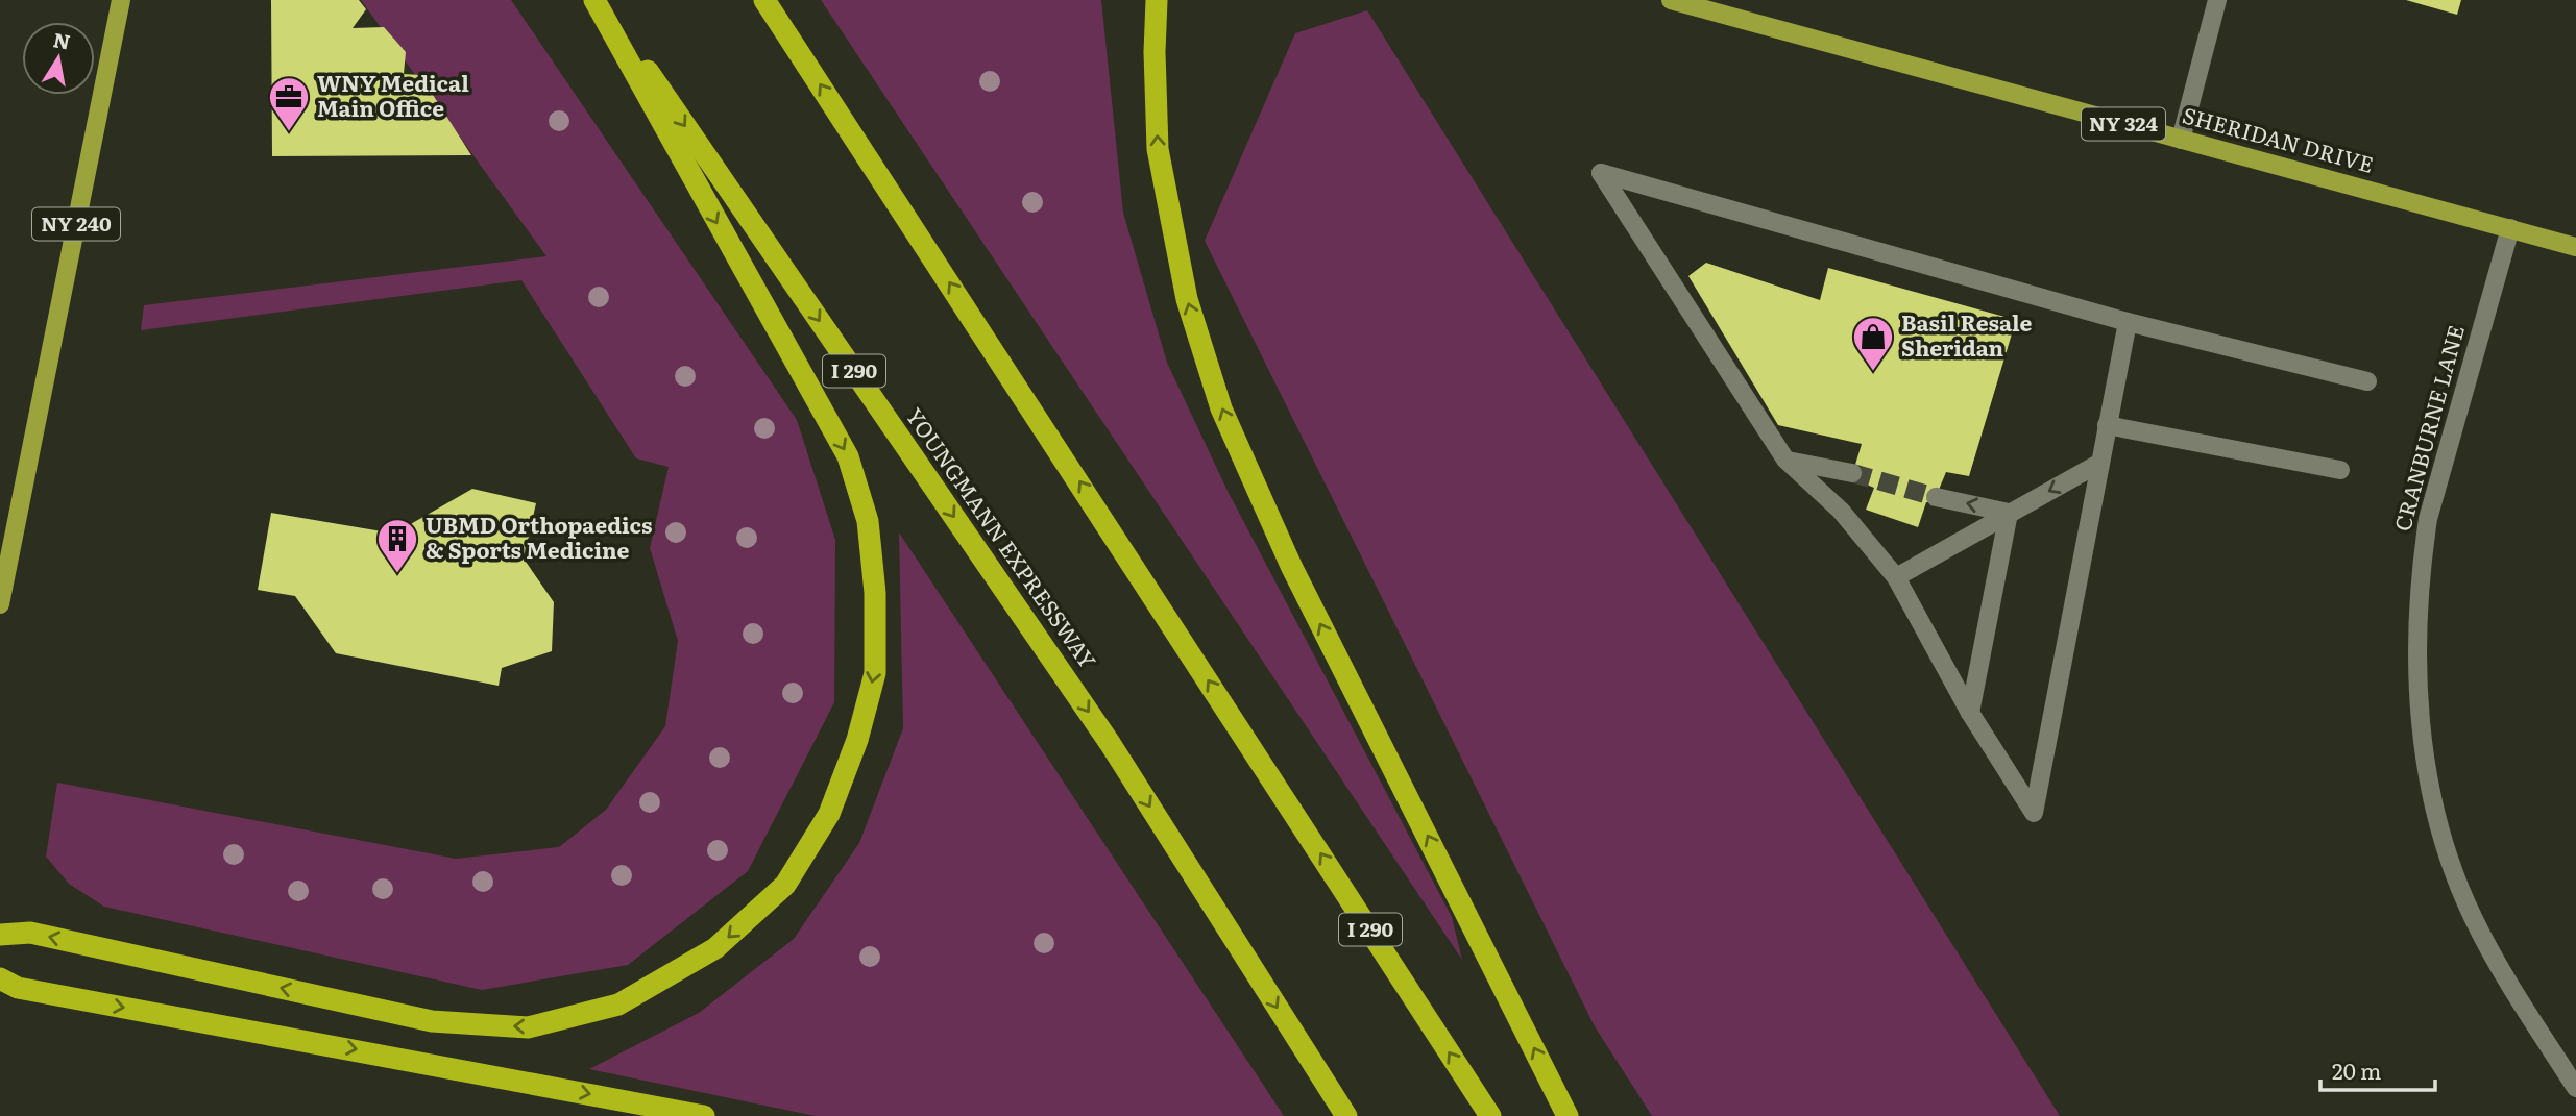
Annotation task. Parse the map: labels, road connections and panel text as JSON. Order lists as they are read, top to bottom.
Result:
{
  "streets": {
    "highway": ["I 290", "YOUNGMANN EXPRESSWAY"],
    "main road": ["NY 324", "SHERIDAN DRIVE", "NY 240"],
    "street": ["CRANBURNE LANE"]
  },
  "crossings": [
    ["SHERIDAN DRIVE", "CRANBURNE LANE"]
  ],
  "places": {
    "office": ["WNY Medical Main Office"],
    "shop": ["Basil Resale Sheridan"],
    "building": ["UBMD Orthopaedics & Sports Medicine"]
  },
  "scale_bar": "20 m",
  "north": "top"
}
